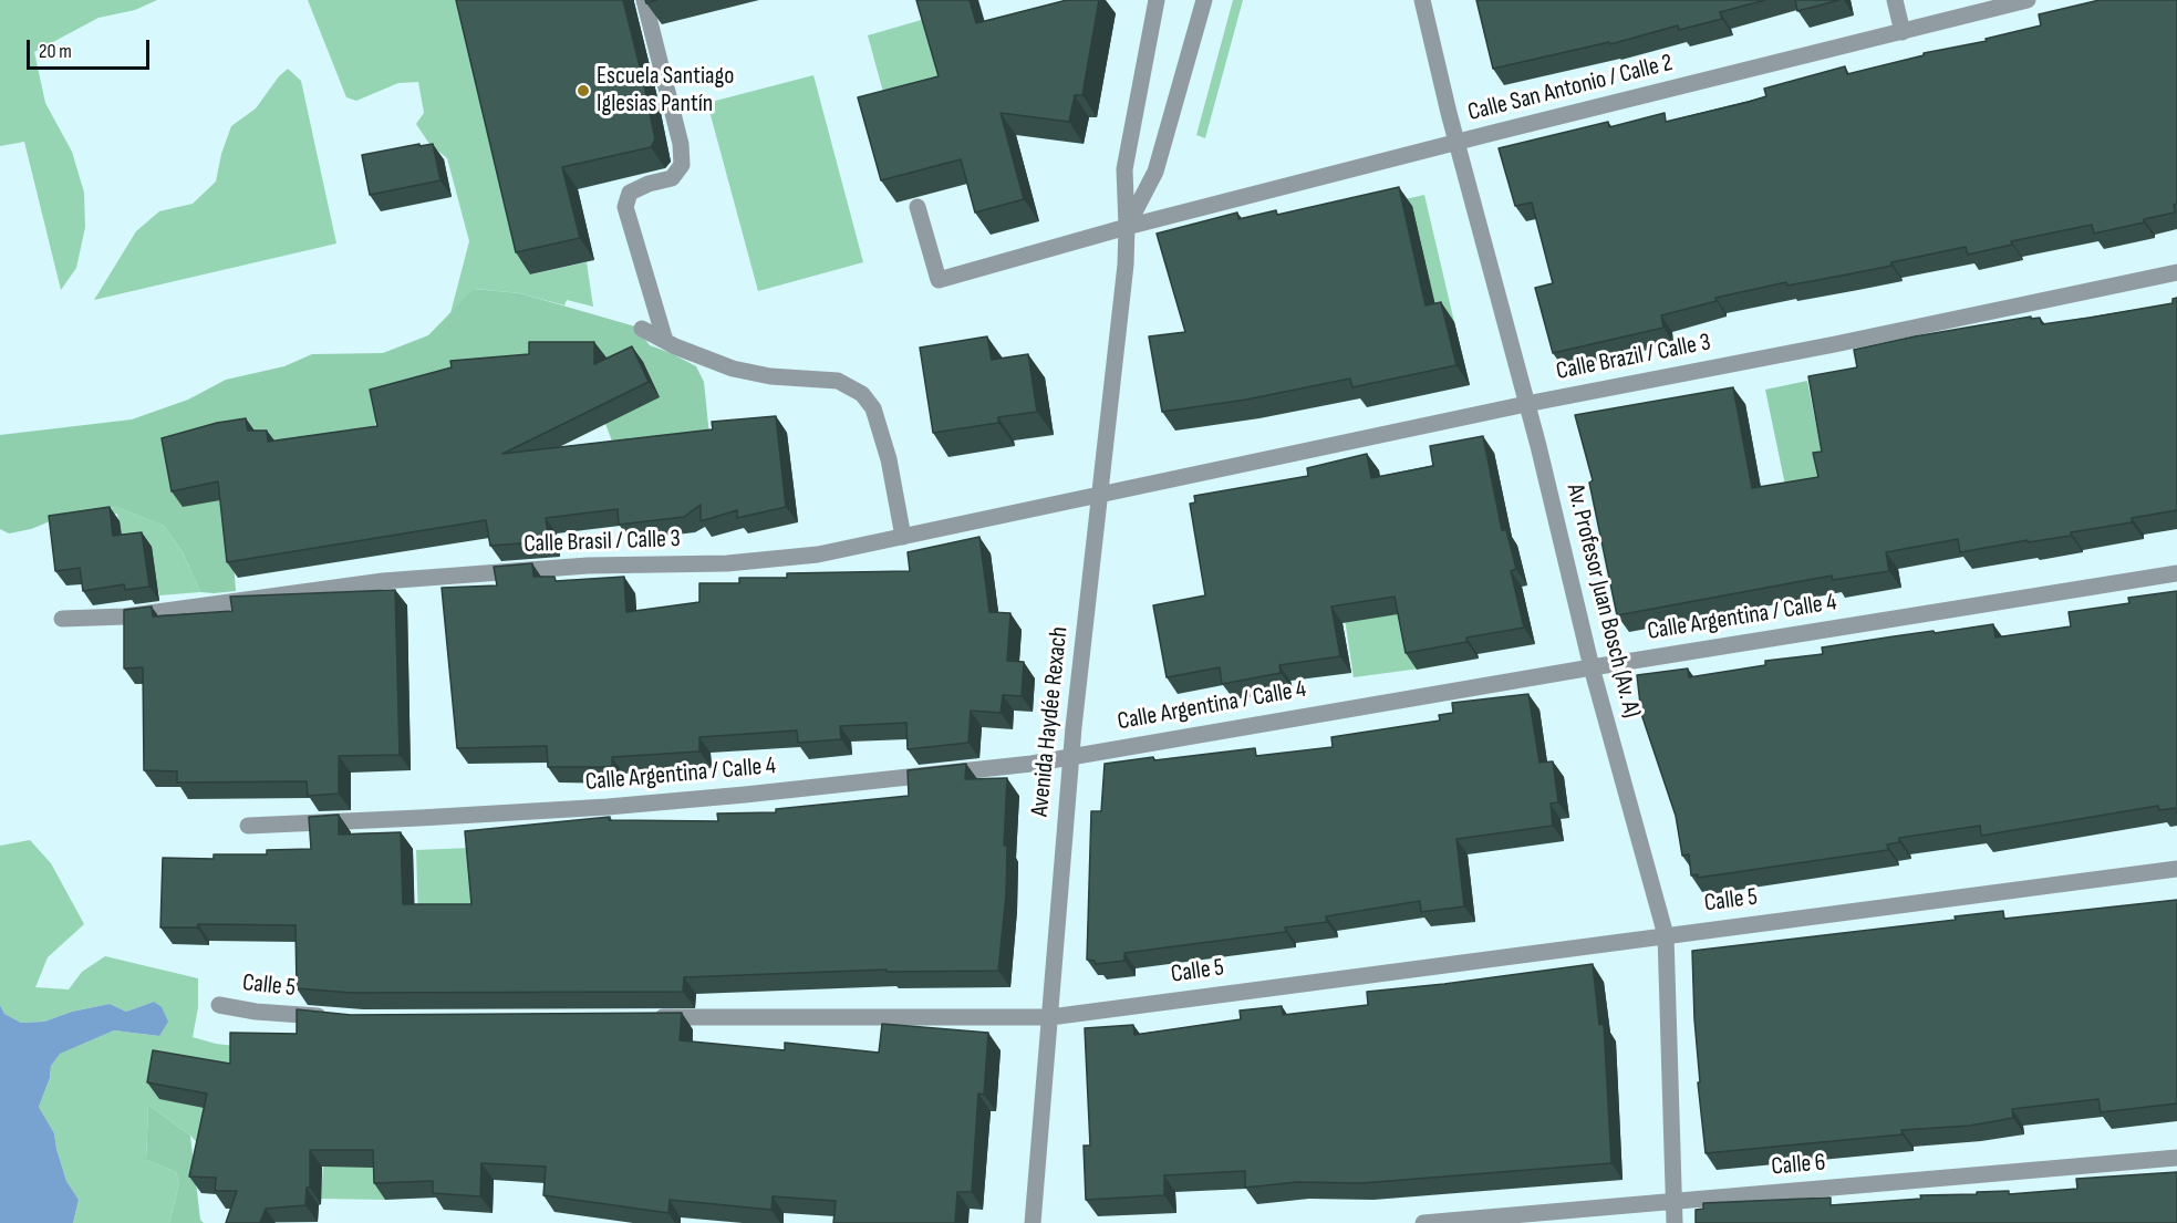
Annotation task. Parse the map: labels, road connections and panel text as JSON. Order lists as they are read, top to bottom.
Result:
{
  "streets": {
    "street": [
      "Calle San Antonio / Calle 2",
      "Calle Brazil / Calle 3",
      "Calle Brasil / Calle 3",
      "Av. Profesor Juan Bosch (Av. A)",
      "Calle Argentina / Calle 4",
      "Avenida Haydée Rexach",
      "Calle 5",
      "Calle 6"
    ]
  },
  "crossings": [
    ["Calle San Antonio / Calle 2", "Av. Profesor Juan Bosch (Av. A)"],
    ["Calle San Antonio / Calle 2", "Avenida Haydée Rexach"],
    ["Calle Brazil / Calle 3", "Calle Brasil / Calle 3"],
    ["Calle Brazil / Calle 3", "Av. Profesor Juan Bosch (Av. A)"],
    ["Calle Brazil / Calle 3", "Avenida Haydée Rexach"],
    ["Calle Brasil / Calle 3", "Avenida Haydée Rexach"],
    ["Av. Profesor Juan Bosch (Av. A)", "Calle Argentina / Calle 4"],
    ["Av. Profesor Juan Bosch (Av. A)", "Calle 5"],
    ["Av. Profesor Juan Bosch (Av. A)", "Calle 6"],
    ["Calle Argentina / Calle 4", "Avenida Haydée Rexach"],
    ["Avenida Haydée Rexach", "Calle 5"]
  ],
  "places": ["Escuela Santiago Iglesias Pantín"],
  "scale_bar": "20 m"
}
